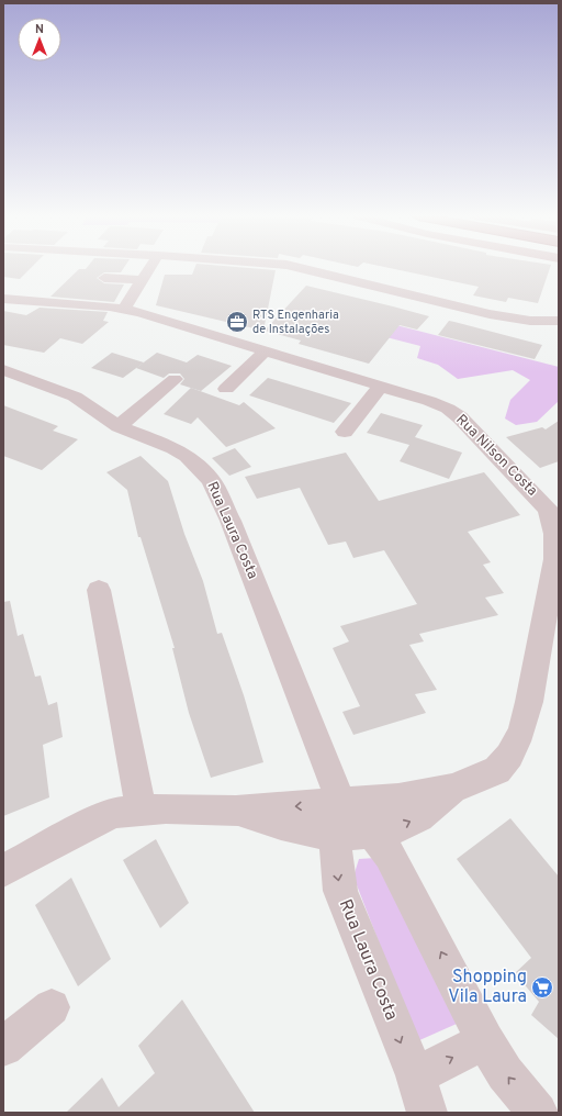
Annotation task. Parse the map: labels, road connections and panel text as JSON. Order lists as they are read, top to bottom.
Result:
{
  "streets": {
    "street": ["Rua Nilson Costa", "Rua Laura Costa"]
  },
  "crossings": [
    ["Rua Nilson Costa", "Rua Laura Costa"]
  ],
  "places": {
    "office": ["RTS Engenharia de Instalações"],
    "supermarket": ["Shopping Vila Laura"]
  },
  "north": "top"
}
